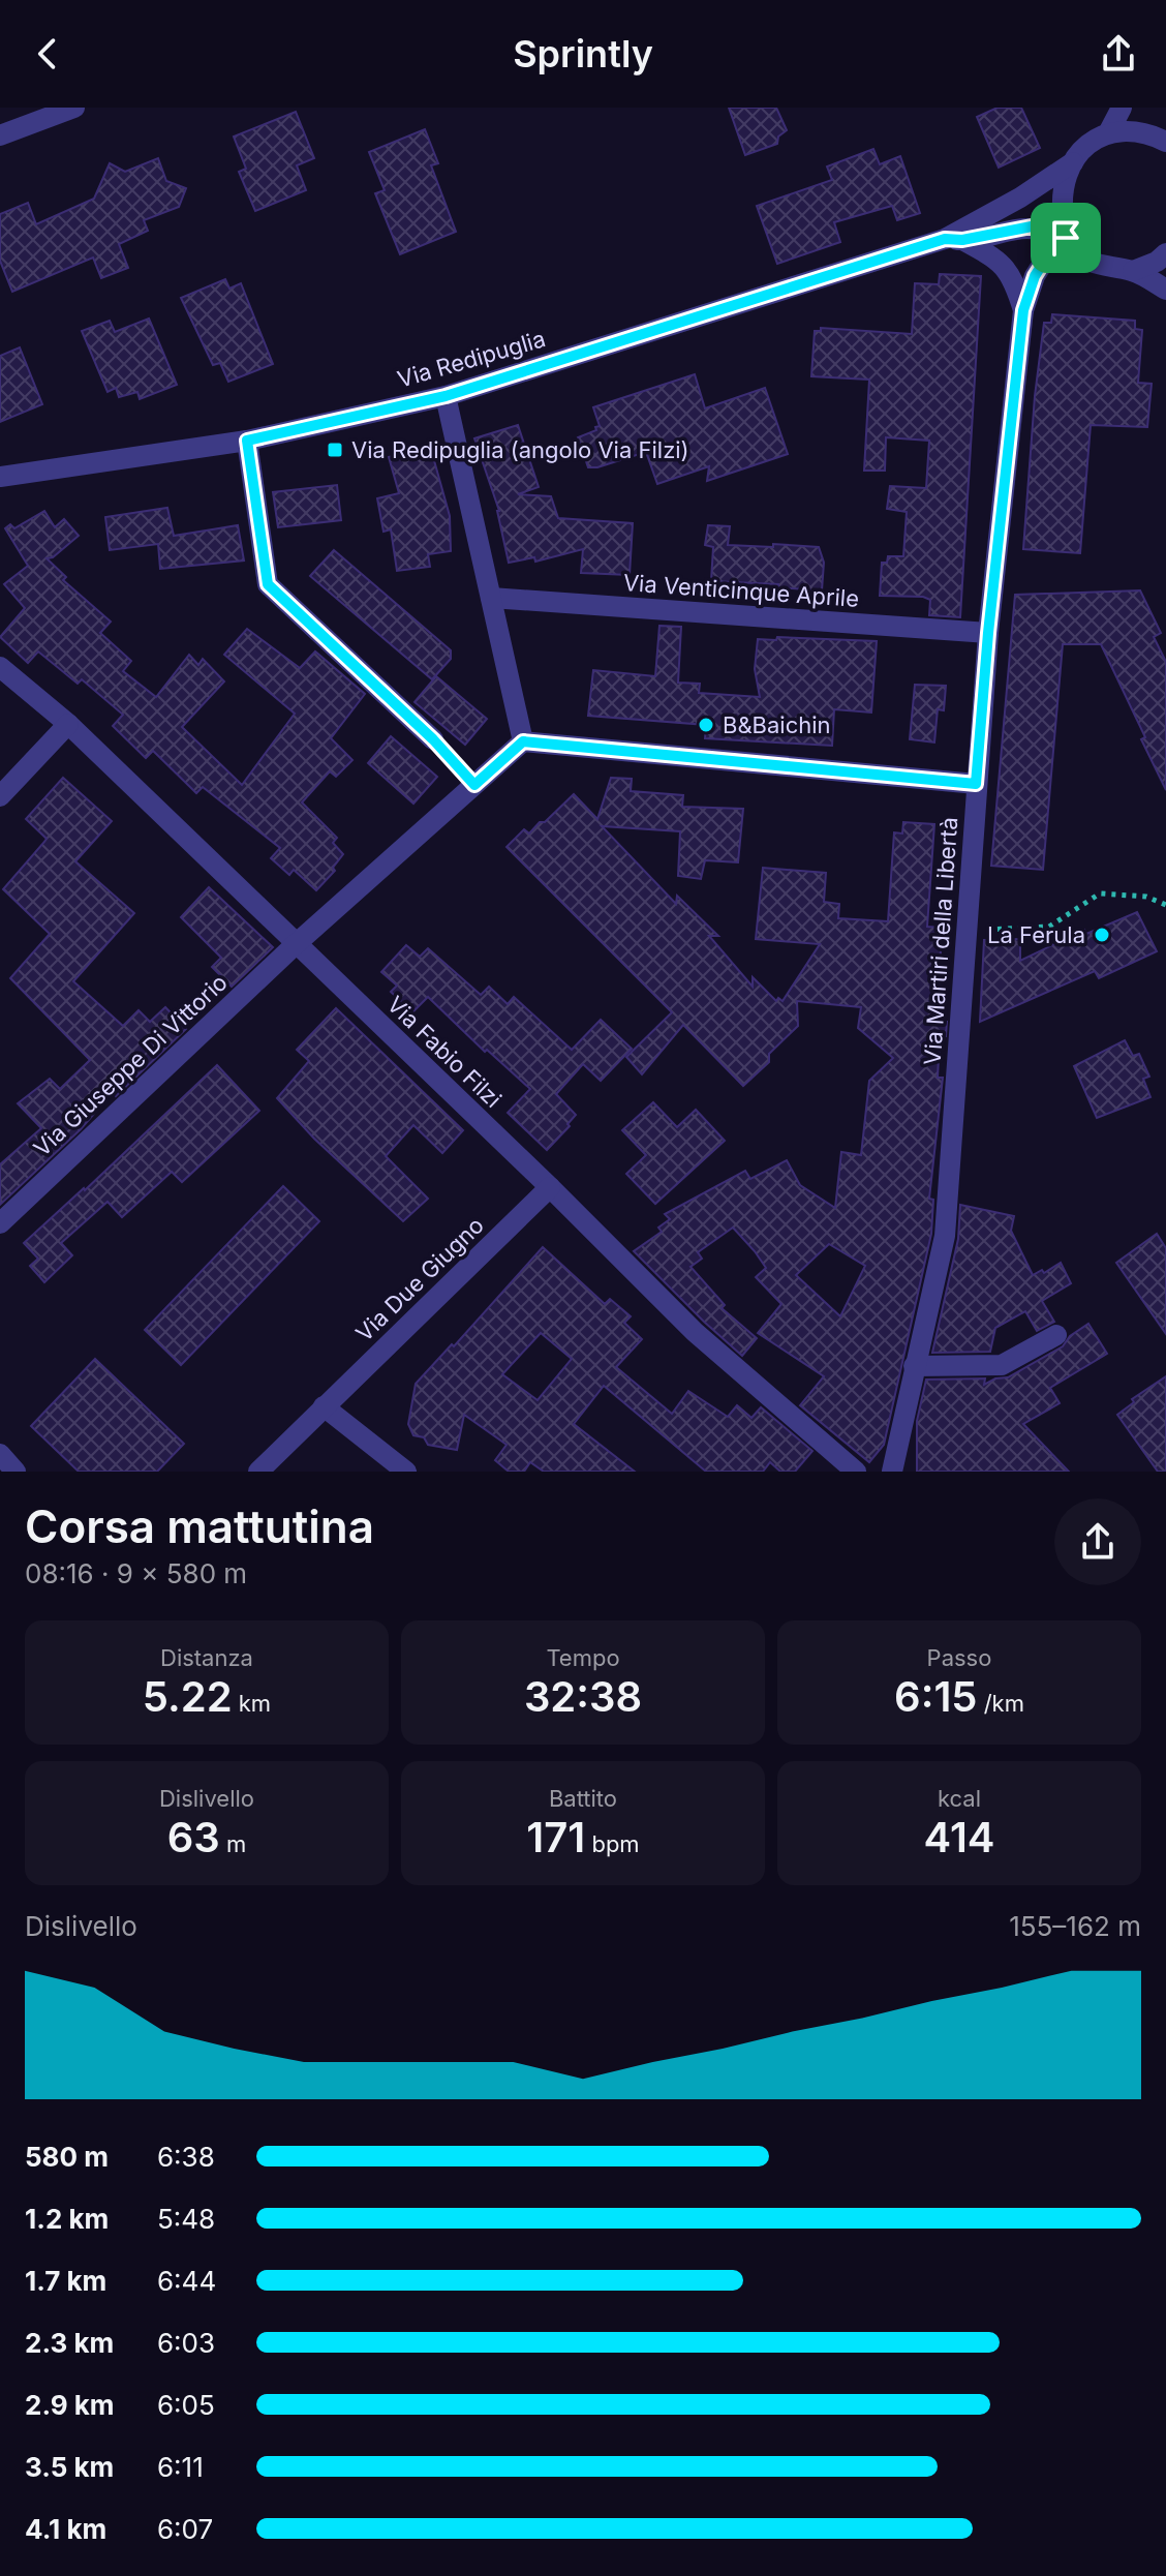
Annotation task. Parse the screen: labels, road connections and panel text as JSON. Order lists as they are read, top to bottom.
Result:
{
  "streets": {
    "street": [
      "Via Redipuglia",
      "Via Venticinque Aprile",
      "Via Martiri della Libertà",
      "Via Fabio Filzi",
      "Via Giuseppe Di Vittorio",
      "Via Due Giugno"
    ]
  },
  "crossings": [
    ["Via Redipuglia", "Via Martiri della Libertà"],
    ["Via Venticinque Aprile", "Via Martiri della Libertà"],
    ["Via Fabio Filzi", "Via Giuseppe Di Vittorio"],
    ["Via Fabio Filzi", "Via Due Giugno"]
  ],
  "places": {
    "transit": ["Via Redipuglia (angolo Via Filzi)"],
    "other": ["B&Baichin", "La Ferula"]
  },
  "page": {
    "header": "Sprintly",
    "heading": ["Corsa mattutina", "08:16 · 9 × 580 m"],
    "stats": [
      ["Distanza", "5.22 km"],
      ["Tempo", "32:38"],
      ["Passo", "6:15 /km"],
      ["Dislivello", "63 m"],
      ["Battito", "171 bpm"],
      ["kcal", "414"]
    ],
    "chart": ["Dislivello", "155–162 m"],
    "list": [
      {
        "name": "580 m",
        "note": "6:38"
      },
      {
        "name": "1.2 km",
        "note": "5:48"
      },
      {
        "name": "1.7 km",
        "note": "6:44"
      },
      {
        "name": "2.3 km",
        "note": "6:03"
      },
      {
        "name": "2.9 km",
        "note": "6:05"
      },
      {
        "name": "3.5 km",
        "note": "6:11"
      },
      {
        "name": "4.1 km",
        "note": "6:07"
      }
    ]
  }
}
